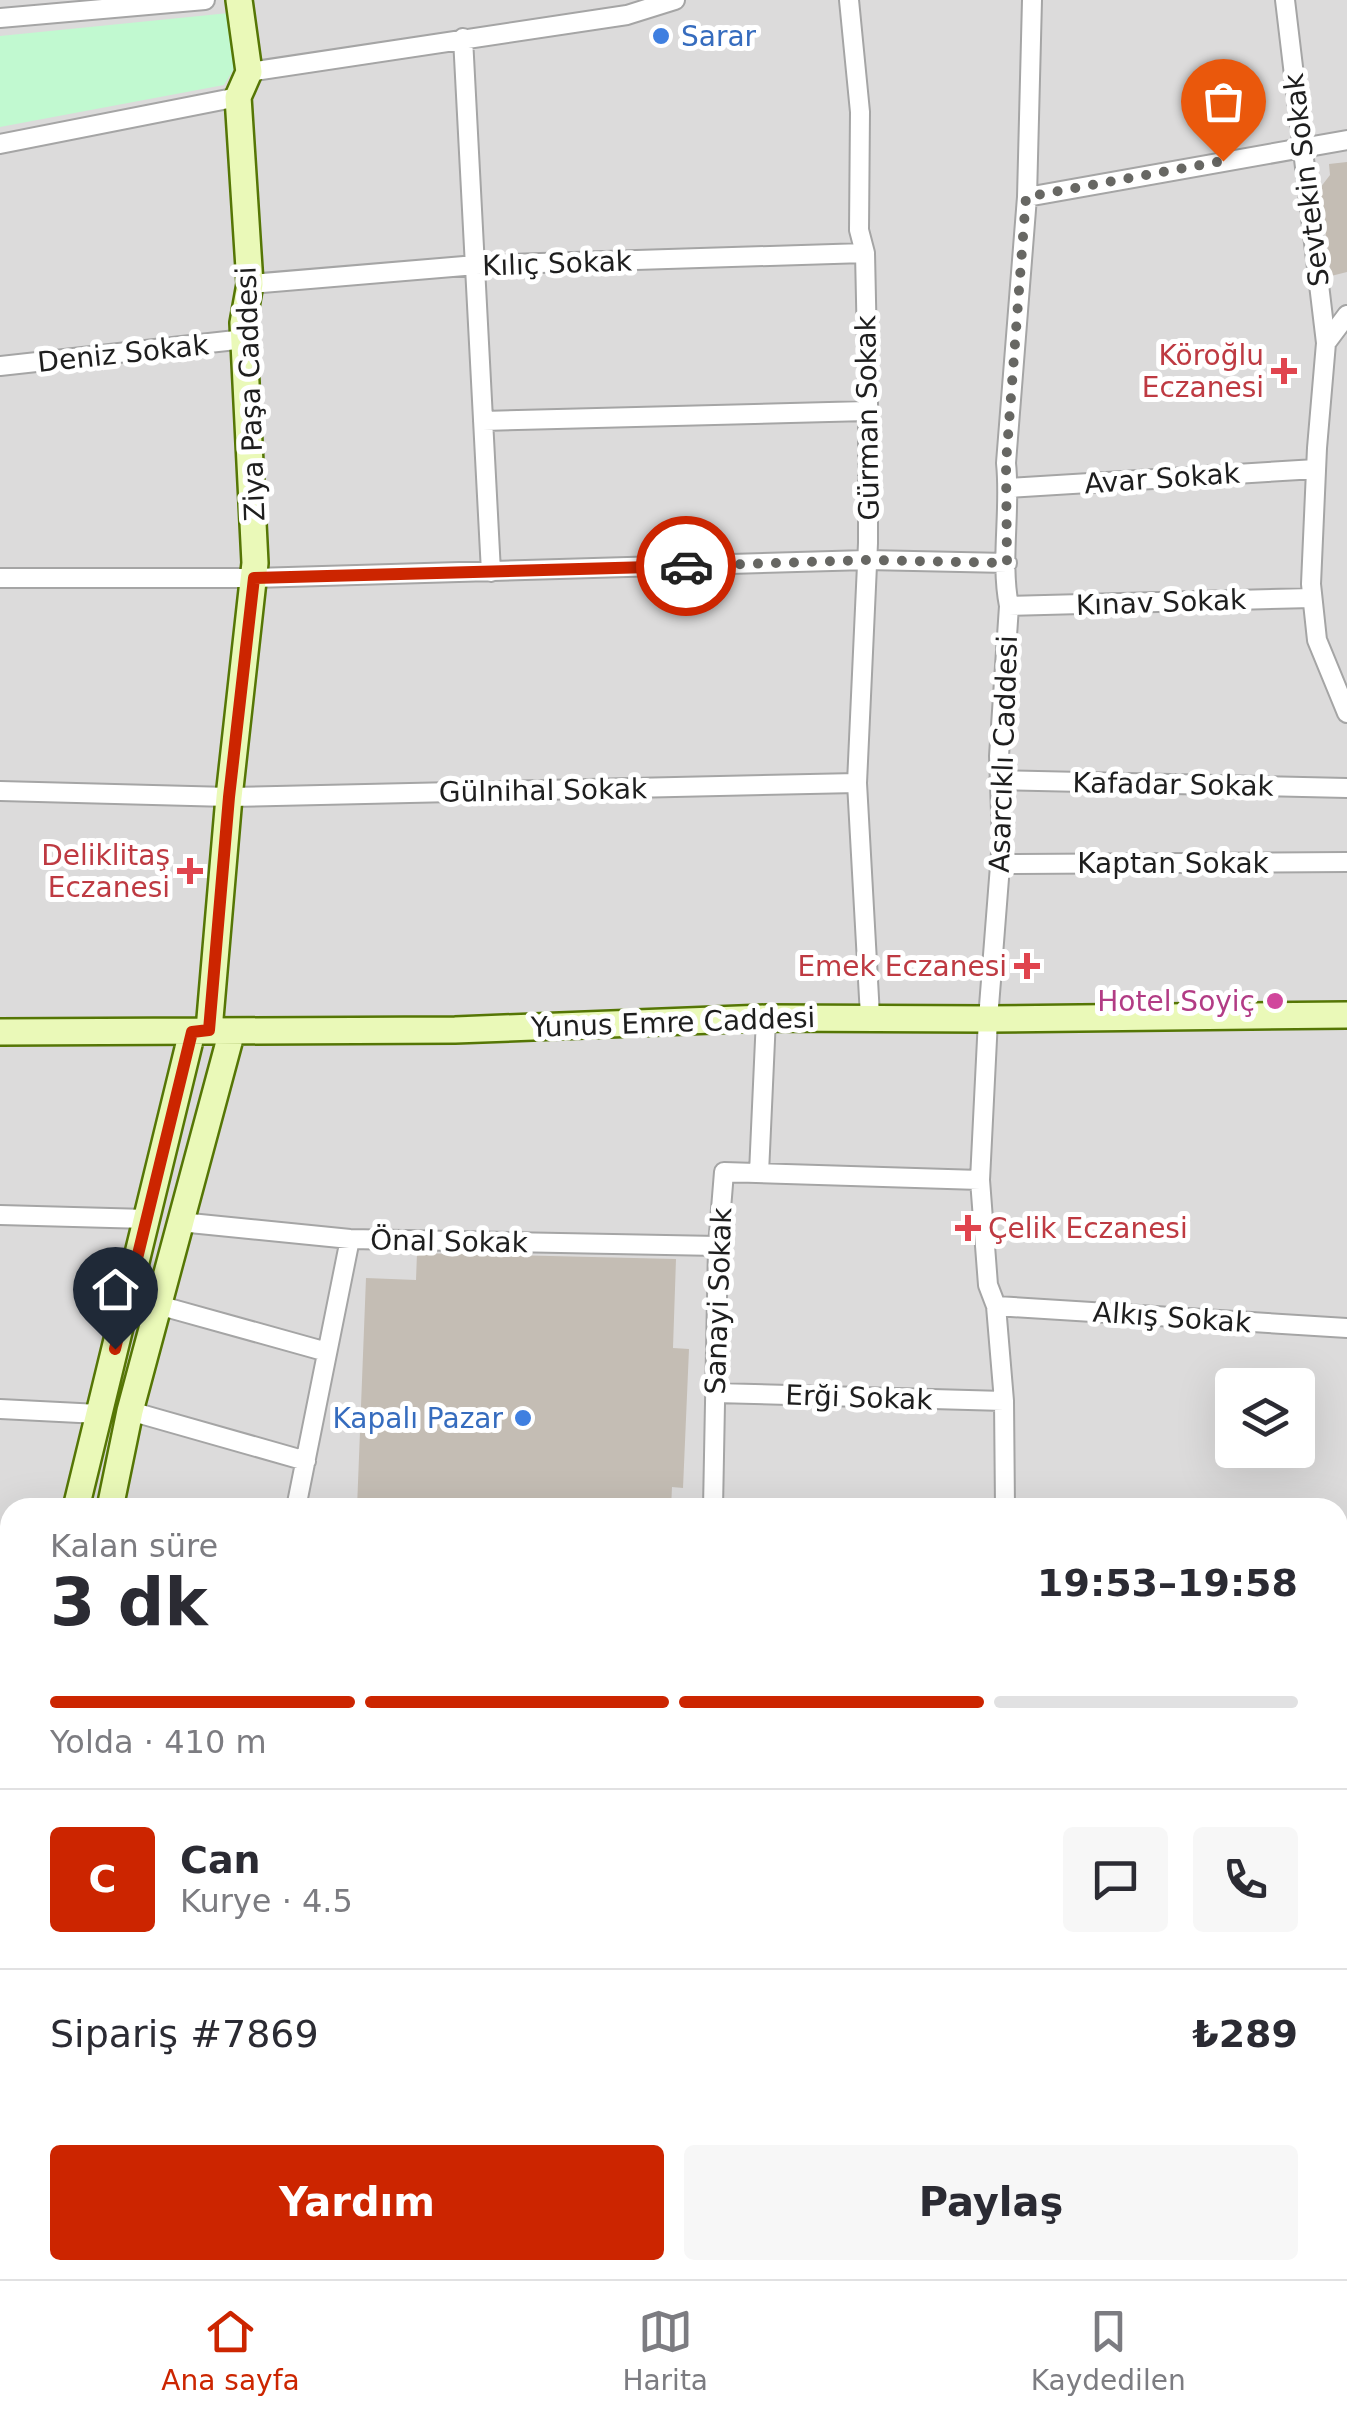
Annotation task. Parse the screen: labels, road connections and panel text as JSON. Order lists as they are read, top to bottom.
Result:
{
  "streets": {
    "main road": ["Ziya Paşa Caddesi", "Yunus Emre Caddesi"],
    "street": [
      "Sevtekin Sokak",
      "Kılıç Sokak",
      "Deniz Sokak",
      "Gürman Sokak",
      "Avar Sokak",
      "Kınav Sokak",
      "Asarcıklı Caddesi",
      "Kafadar Sokak",
      "Gülnihal Sokak",
      "Kaptan Sokak",
      "Önal Sokak",
      "Sanayi Sokak",
      "Alkış Sokak",
      "Erği Sokak"
    ]
  },
  "crossings": [
    ["Sevtekin Sokak", "Avar Sokak"],
    ["Sevtekin Sokak", "Kınav Sokak"],
    ["Kılıç Sokak", "Ziya Paşa Caddesi"],
    ["Kılıç Sokak", "Gürman Sokak"],
    ["Deniz Sokak", "Ziya Paşa Caddesi"],
    ["Ziya Paşa Caddesi", "Gülnihal Sokak"],
    ["Ziya Paşa Caddesi", "Yunus Emre Caddesi"],
    ["Ziya Paşa Caddesi", "Önal Sokak"],
    ["Gürman Sokak", "Gülnihal Sokak"],
    ["Gürman Sokak", "Yunus Emre Caddesi"],
    ["Avar Sokak", "Asarcıklı Caddesi"],
    ["Kınav Sokak", "Asarcıklı Caddesi"],
    ["Asarcıklı Caddesi", "Kafadar Sokak"],
    ["Asarcıklı Caddesi", "Kaptan Sokak"],
    ["Asarcıklı Caddesi", "Yunus Emre Caddesi"],
    ["Asarcıklı Caddesi", "Sanayi Sokak"],
    ["Asarcıklı Caddesi", "Alkış Sokak"],
    ["Asarcıklı Caddesi", "Erği Sokak"],
    ["Önal Sokak", "Sanayi Sokak"],
    ["Sanayi Sokak", "Erği Sokak"]
  ],
  "places": {
    "other": ["Sarar", "Hotel Soyiç", "Kapalı Pazar"],
    "health": [
      "Köroğlu Eczanesi",
      "Deliklitaş Eczanesi",
      "Emek Eczanesi",
      "Çelik Eczanesi"
    ]
  },
  "page": {
    "heading": ["3 dk", "Kalan süre", "19:53–19:58"],
    "panel": [
      "Can",
      "Kurye · 4.5",
      "Sipariş #7869",
      "₺289"
    ],
    "bar": "Yolda · 410 m",
    "round": "C",
    "buttons": ["Yardım", "Paylaş"],
    "tabs": ["Ana sayfa", "Harita", "Kaydedilen"]
  }
}
